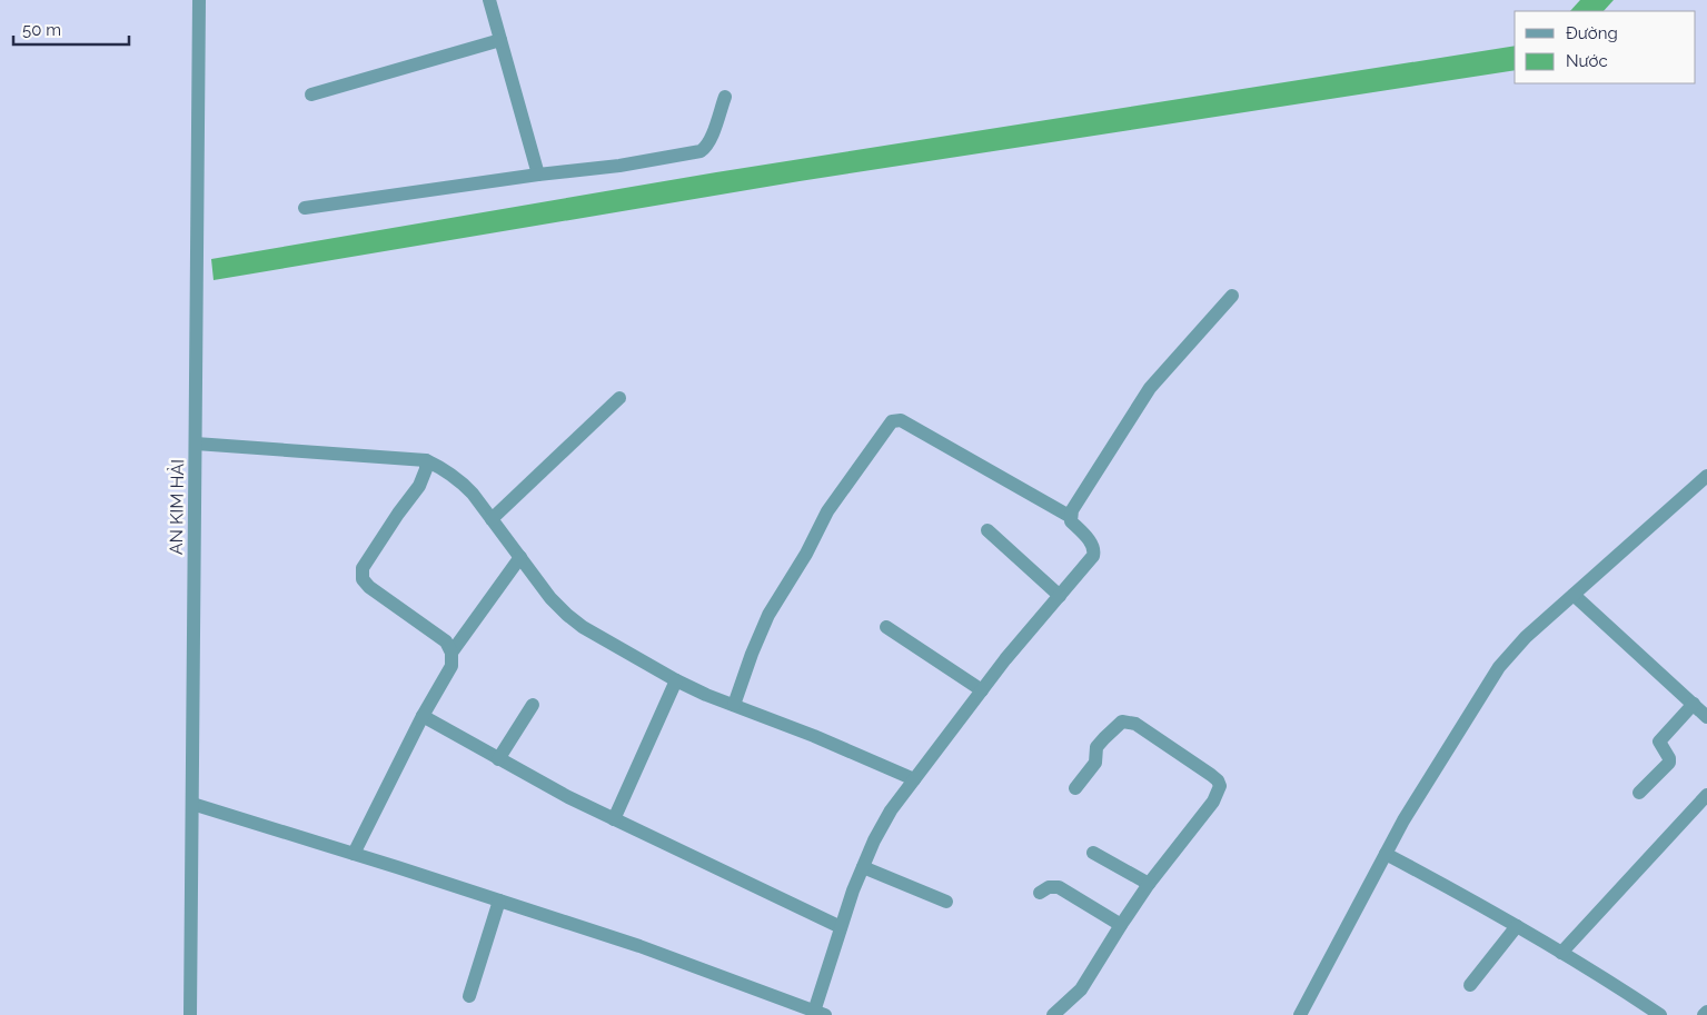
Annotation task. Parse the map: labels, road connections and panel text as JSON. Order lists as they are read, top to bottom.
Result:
{
  "streets": {
    "street": ["AN KIM HẢI"]
  },
  "legend": ["Đường", "Nước"],
  "scale_bar": "50 m"
}
